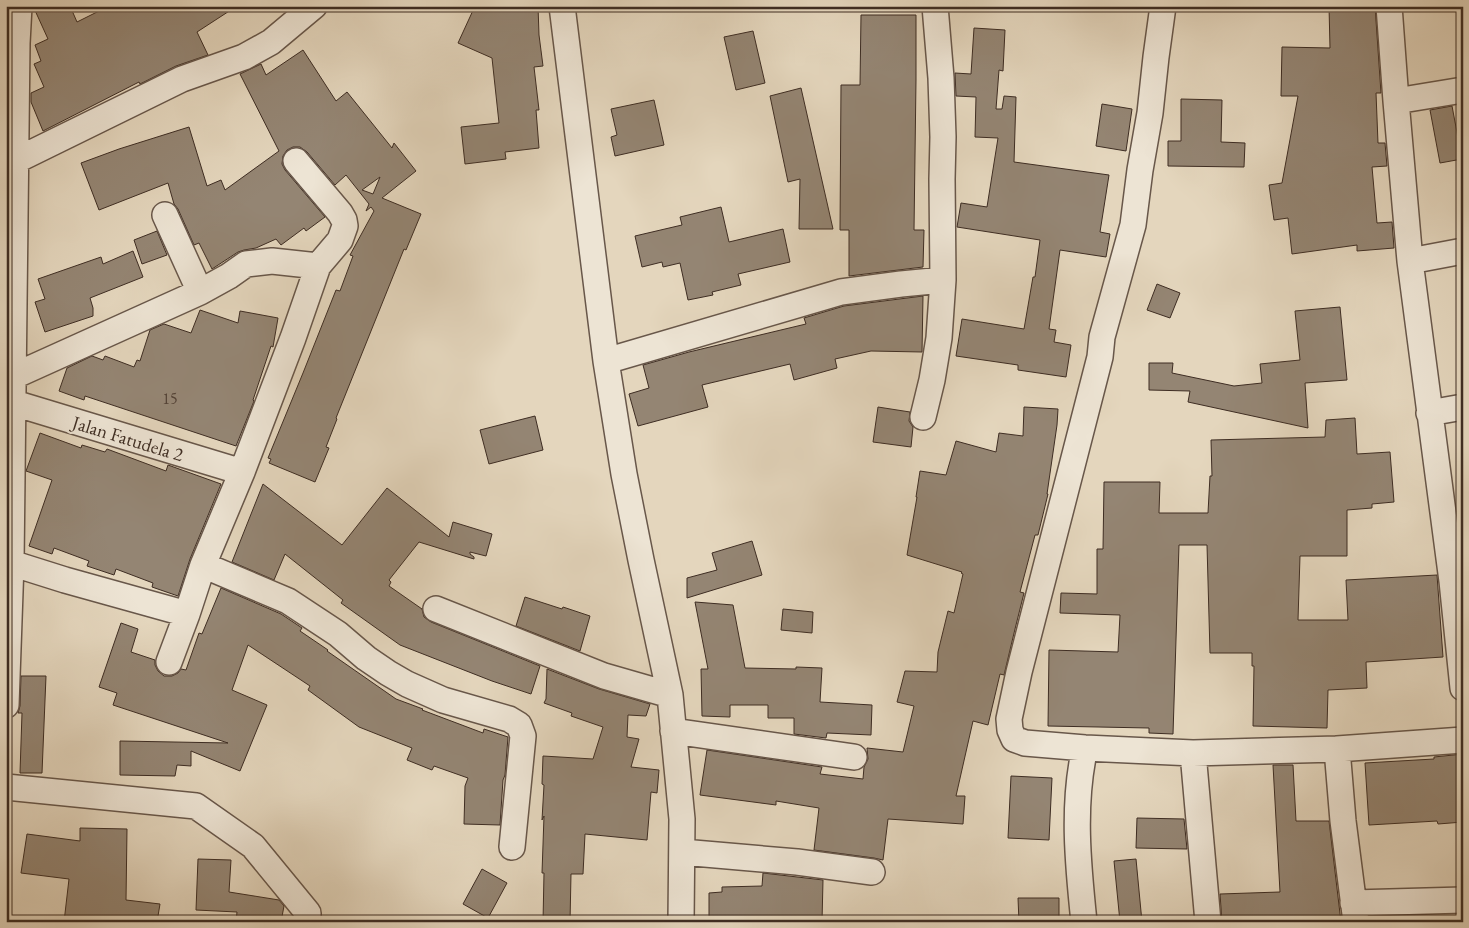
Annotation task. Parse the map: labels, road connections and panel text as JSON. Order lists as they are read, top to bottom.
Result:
{
  "streets": {
    "street": ["Jalan Fatudela 2"]
  },
  "house_numbers": ["15"]
}
